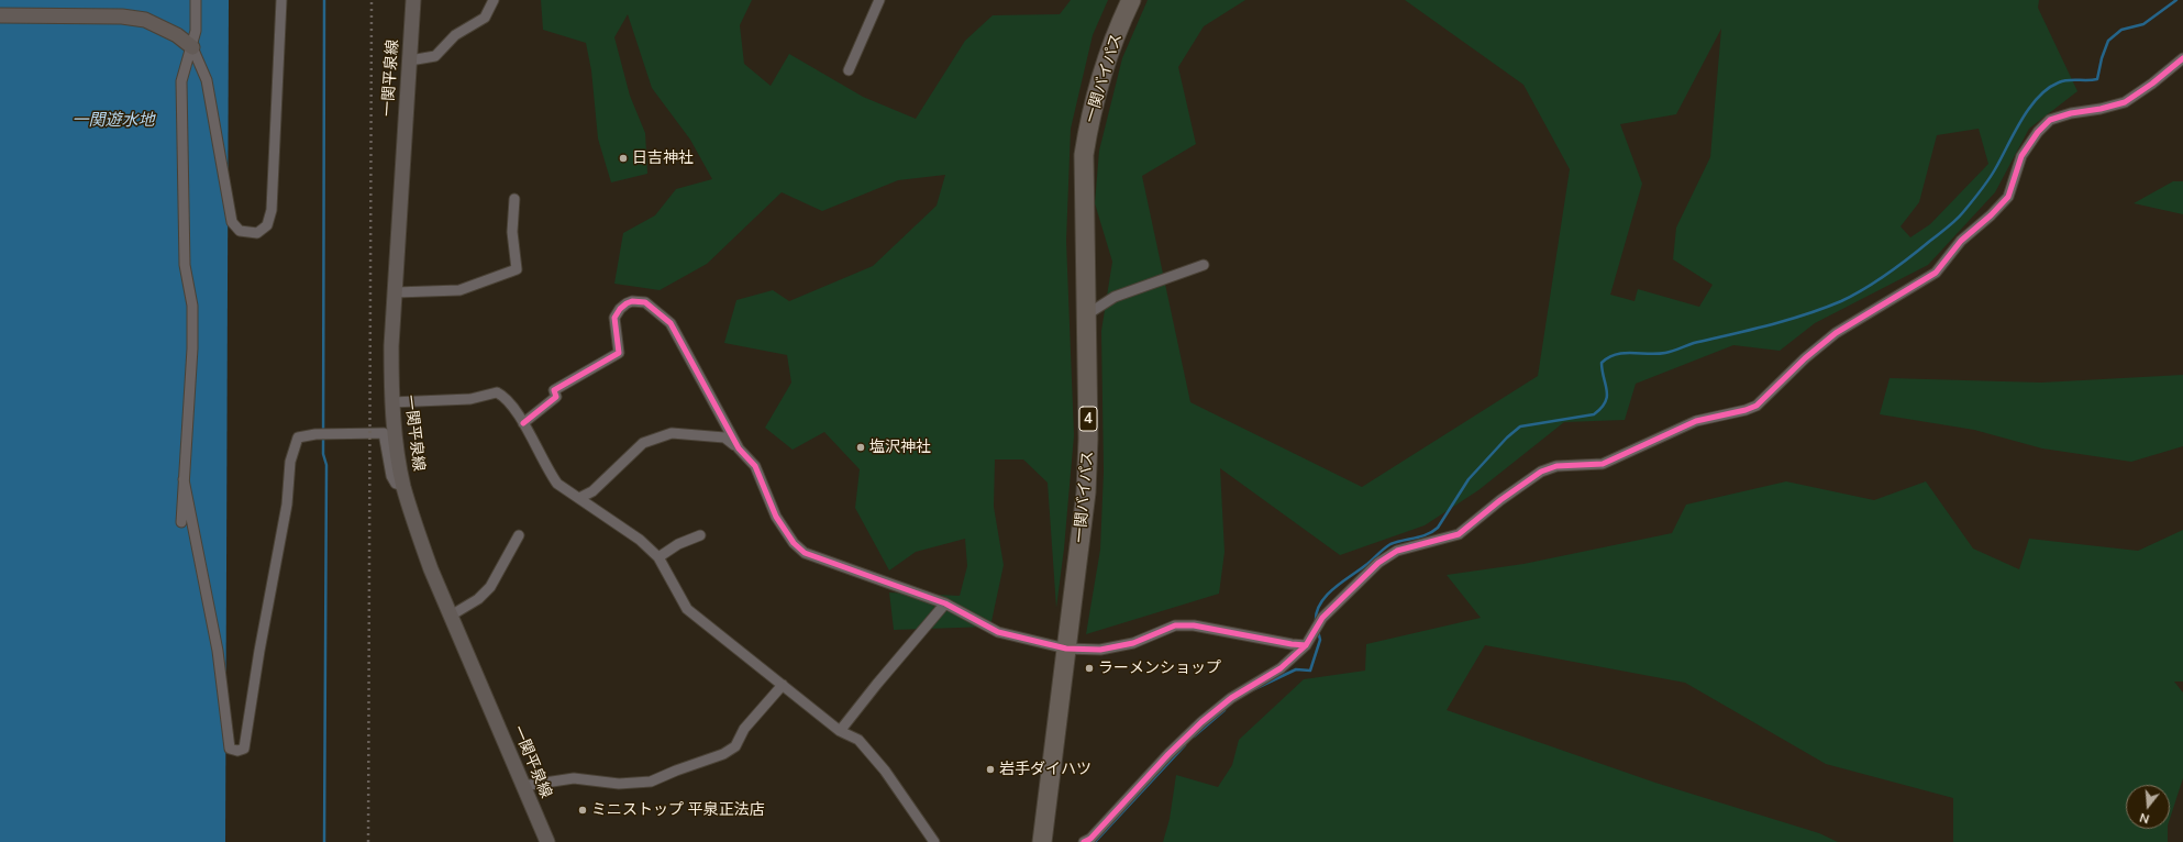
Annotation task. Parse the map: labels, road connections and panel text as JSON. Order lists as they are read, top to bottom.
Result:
{
  "streets": {
    "highway": ["一関バイパス", "4"],
    "main road": ["一関平泉線"]
  },
  "water": ["一関遊水地"],
  "places": [
    "日吉神社",
    "塩沢神社",
    "ラーメンショップ",
    "岩手ダイハツ",
    "ミニストップ 平泉正法店"
  ],
  "north": "bottom"
}
